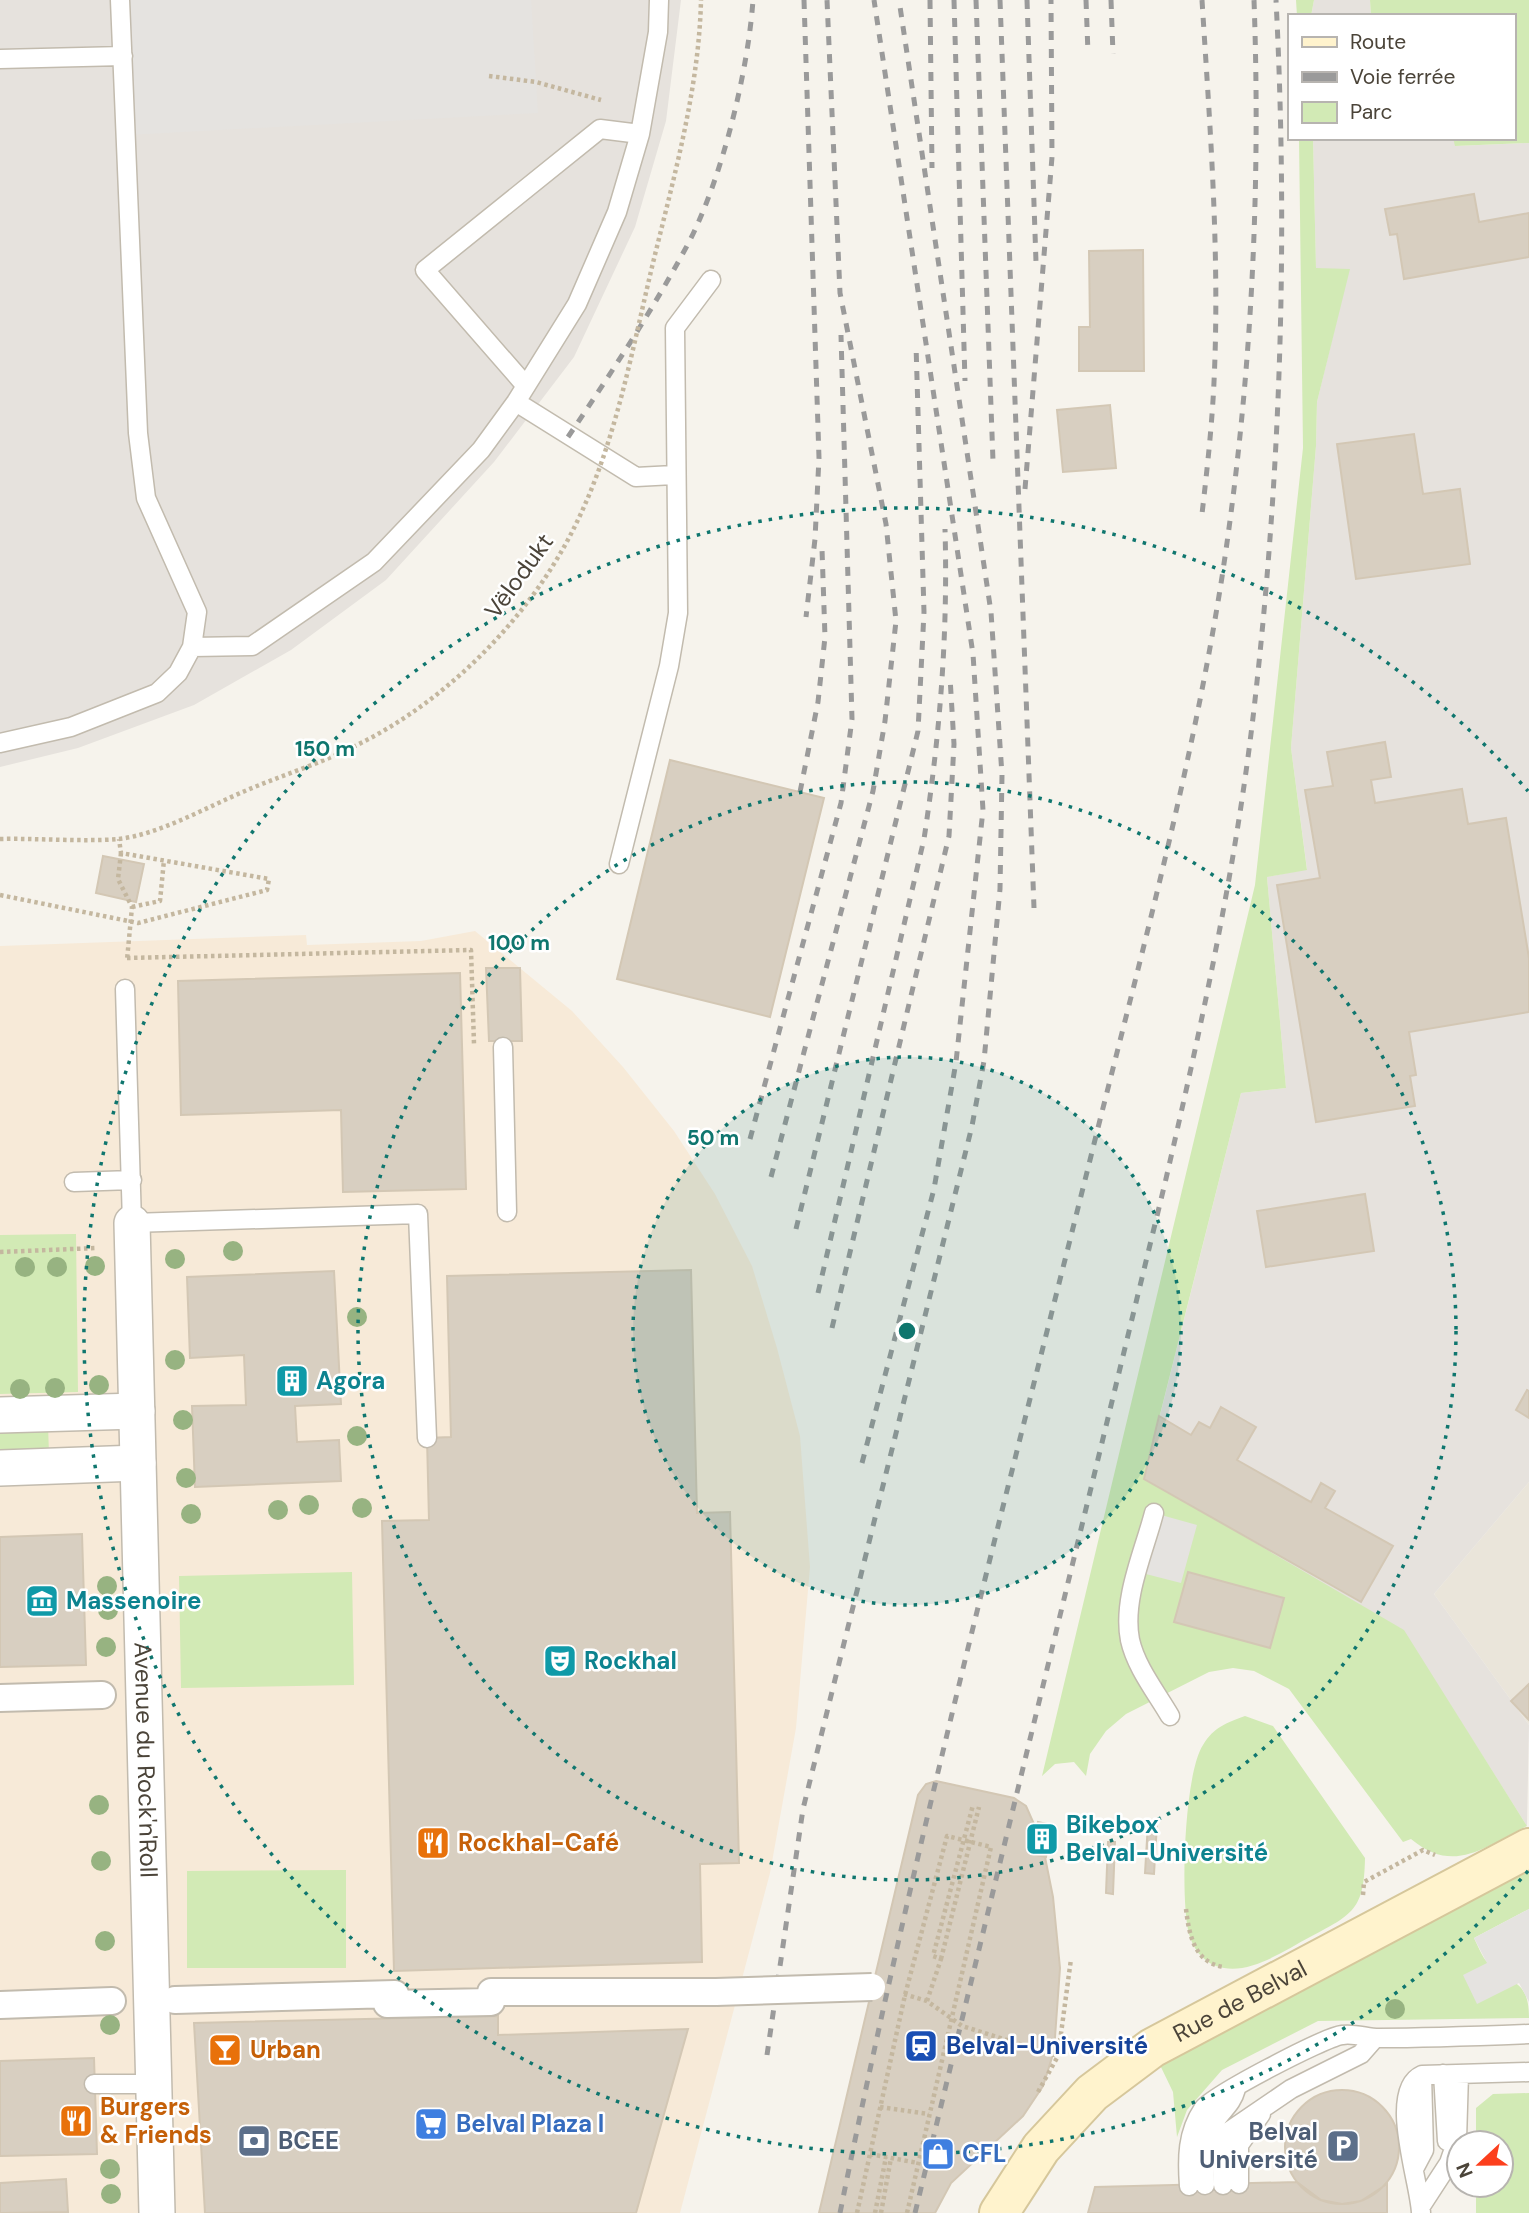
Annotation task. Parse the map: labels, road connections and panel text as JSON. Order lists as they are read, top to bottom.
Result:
{
  "streets": {
    "main road": ["Rue de Belval"],
    "street": ["Avenue du Rock'n'Roll"],
    "path": ["Vëlodukt"]
  },
  "places": {
    "building": ["Agora", "Bikebox Belval-Université"],
    "museum": ["Massenoire"],
    "theatre": ["Rockhal"],
    "restaurant": ["Rockhal-Café", "Burgers & Friends"],
    "station": ["Belval-Université"],
    "bar": ["Urban"],
    "supermarket": ["Belval Plaza I"],
    "bank": ["BCEE"],
    "parking": ["Belval Université"],
    "shop": ["CFL"]
  },
  "legend": ["Route", "Voie ferrée", "Parc"],
  "north": "left",
  "rings": ["150 m", "100 m", "50 m"]
}
